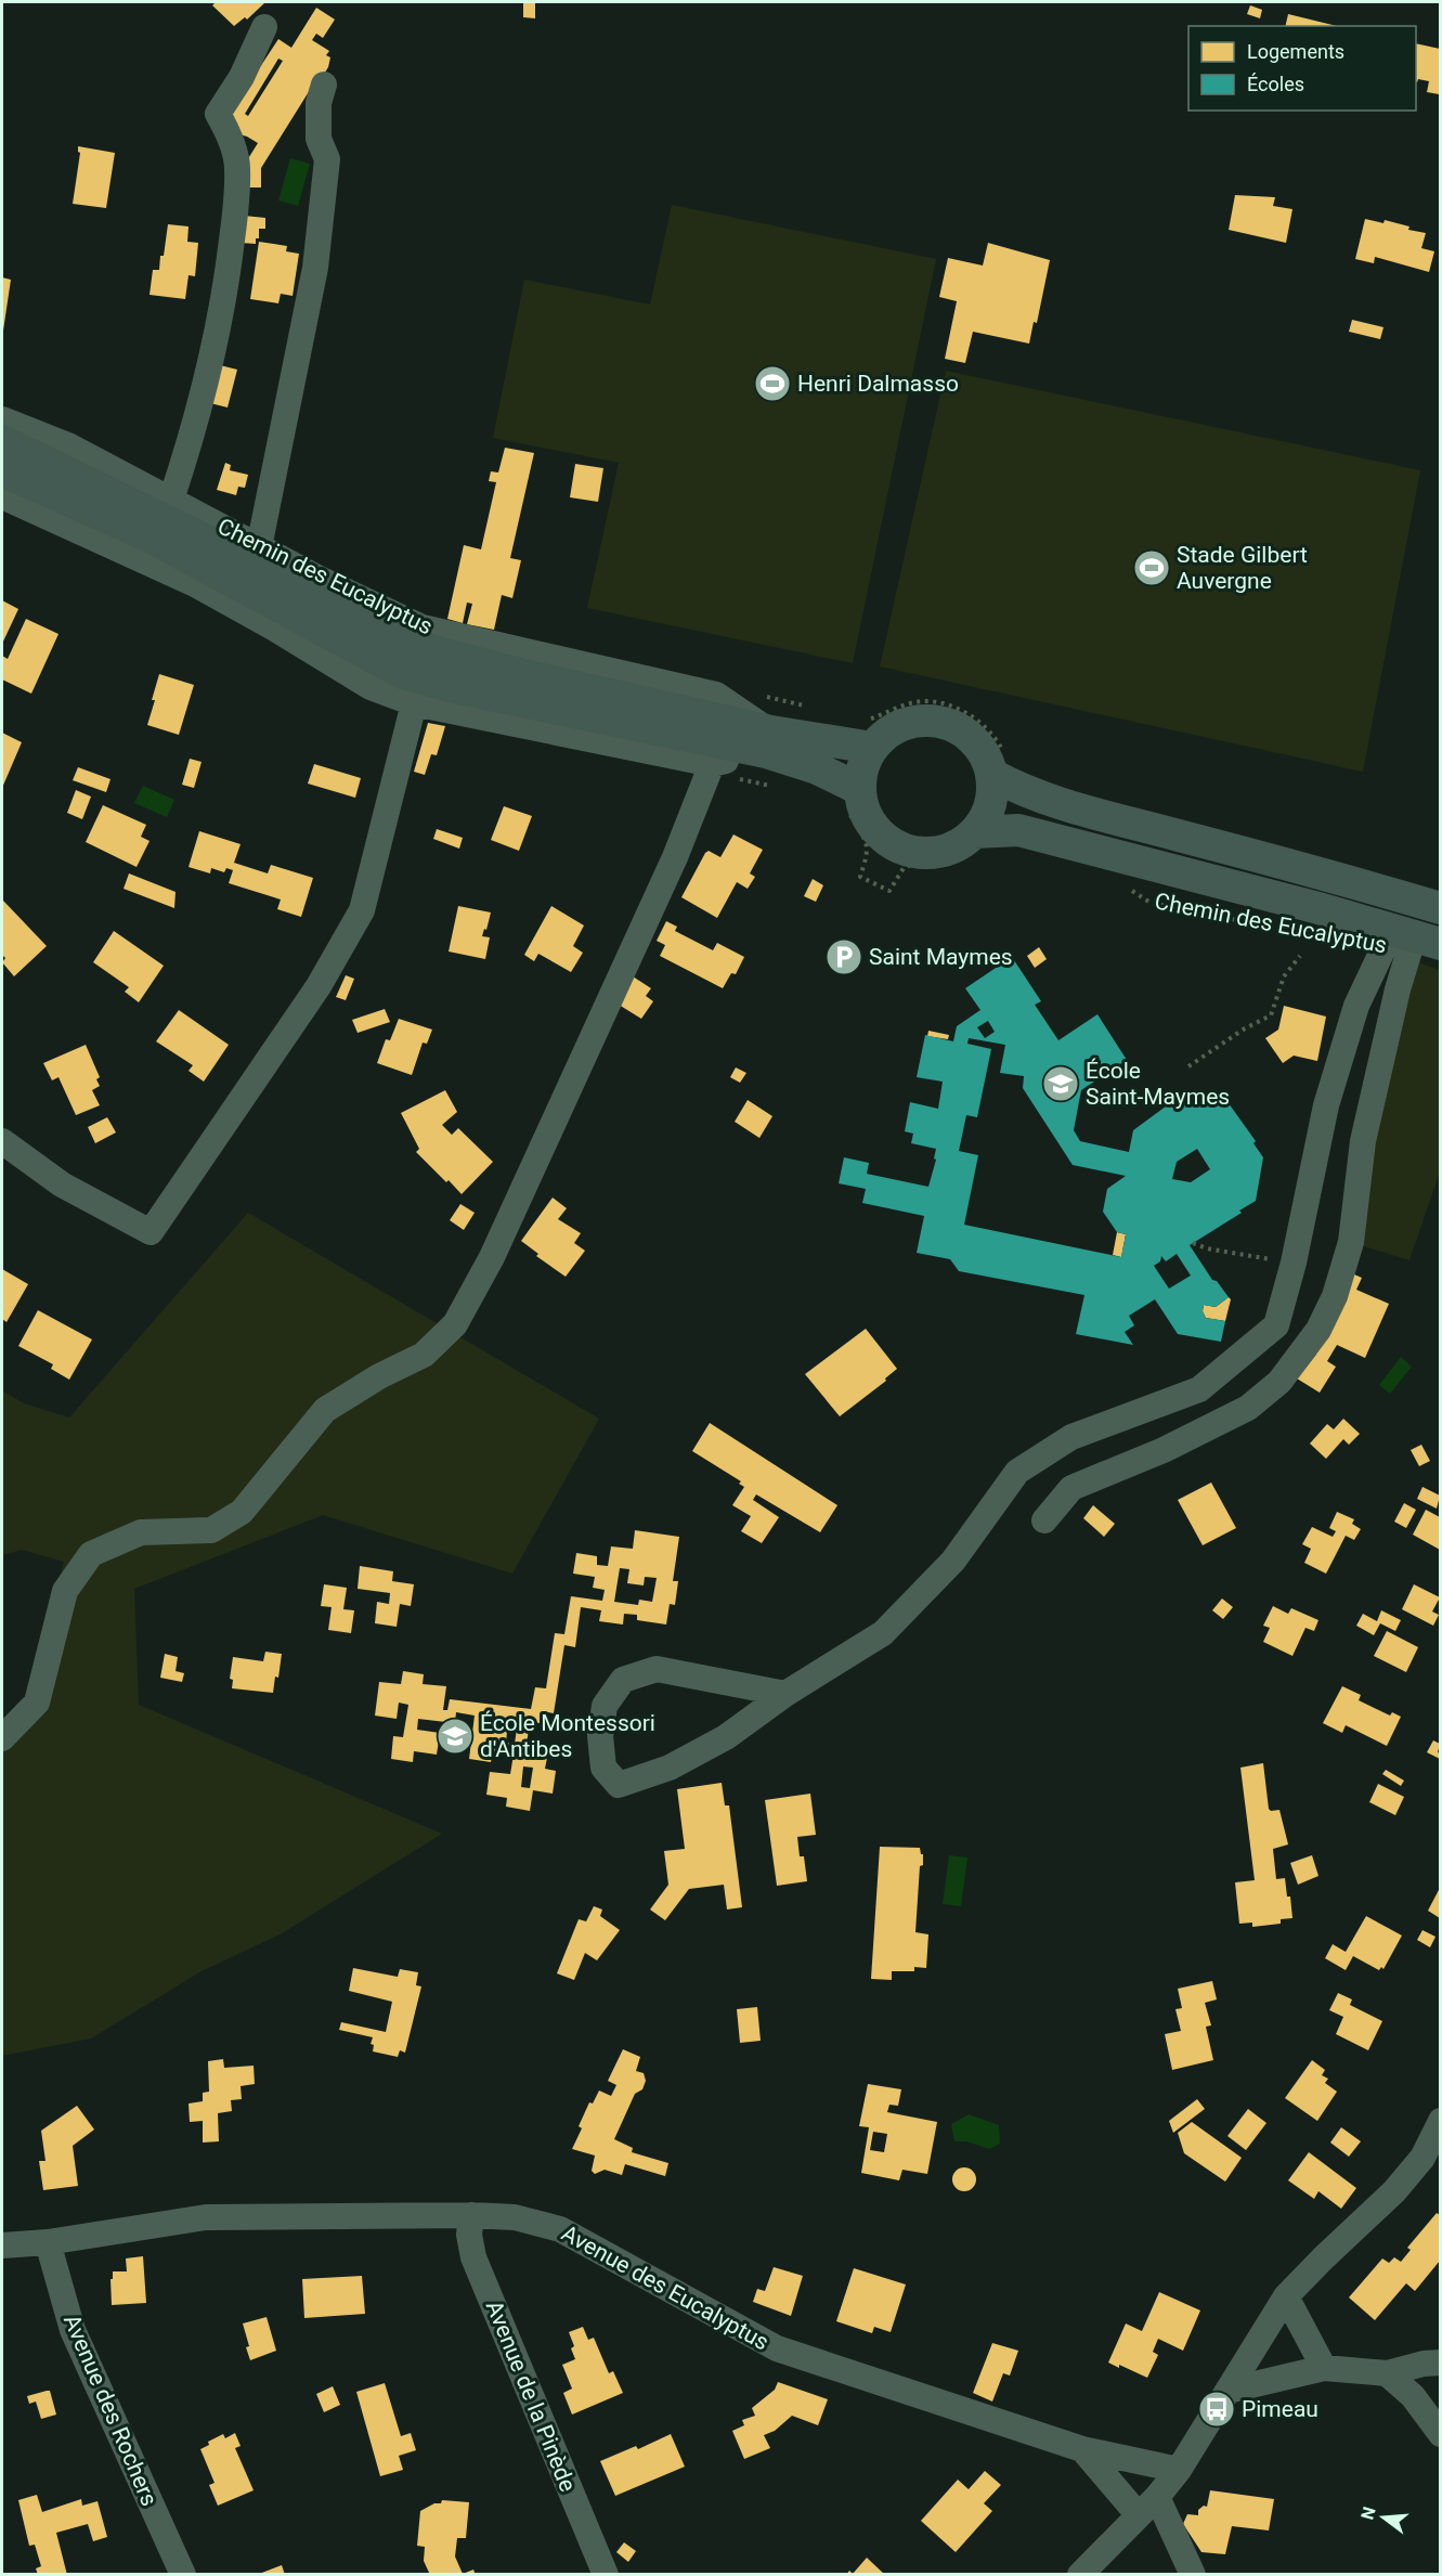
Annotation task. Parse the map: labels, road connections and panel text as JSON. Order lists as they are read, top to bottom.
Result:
{
  "streets": {
    "main road": ["Chemin des Eucalyptus"],
    "street": ["Avenue des Eucalyptus", "Avenue de la Pinède", "Avenue des Rochers"]
  },
  "crossings": [
    ["Avenue des Eucalyptus", "Avenue de la Pinède"],
    ["Avenue des Eucalyptus", "Avenue des Rochers"]
  ],
  "places": {
    "sports": ["Henri Dalmasso", "Stade Gilbert Auvergne"],
    "parking": ["Saint Maymes"],
    "school or university": ["École Saint-Maymes", "École Montessori d'Antibes"],
    "bus stop": ["Pimeau"]
  },
  "legend": ["Logements", "Écoles"],
  "north": "left"
}
